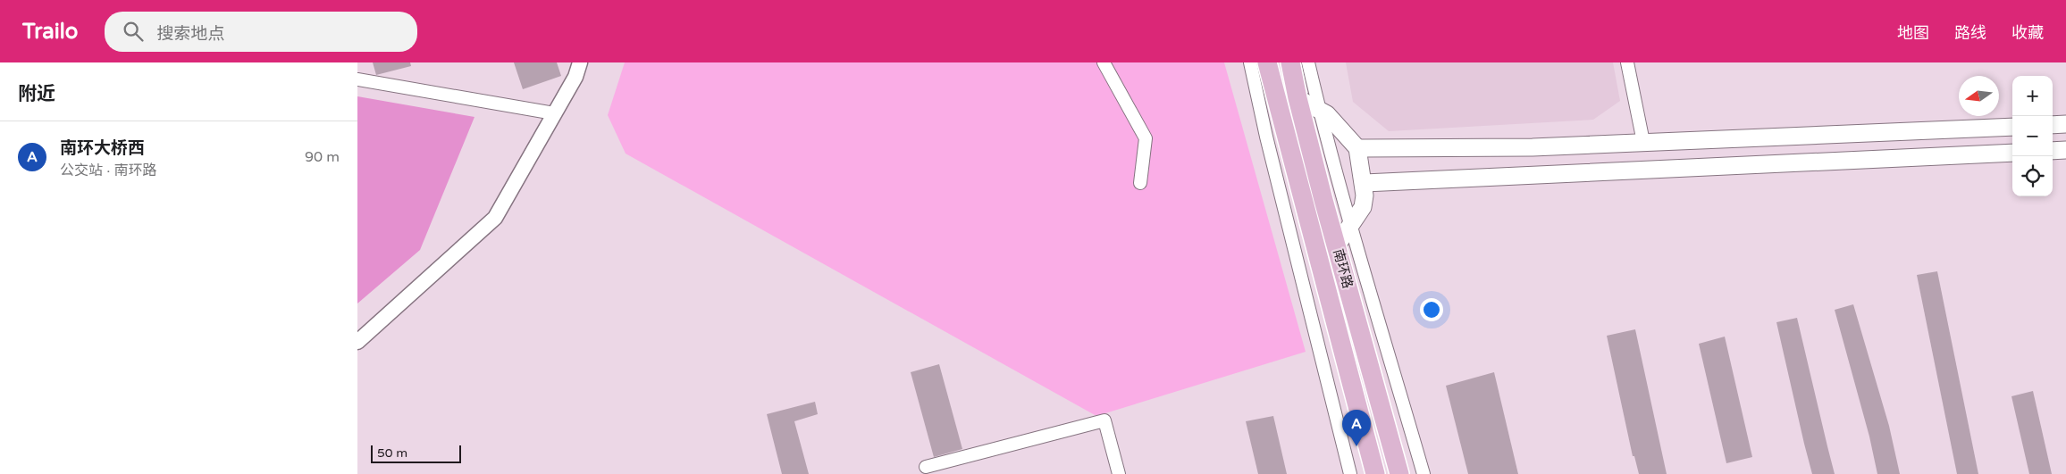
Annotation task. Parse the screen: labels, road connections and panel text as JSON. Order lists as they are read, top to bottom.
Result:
{
  "streets": {
    "main road": ["南环路"]
  },
  "scale_bar": "50 m",
  "north": "left",
  "page": {
    "header": "Trailo",
    "search": "搜索地点",
    "nav": ["地图", "路线", "收藏"],
    "heading": "附近",
    "map_buttons": ["+", "−"],
    "list": [
      {
        "mark": "A",
        "name": "南环大桥西",
        "note": "公交站 · 南环路",
        "value": "90 m"
      }
    ],
    "pins": "A",
    "scale": "50 m"
  }
}
